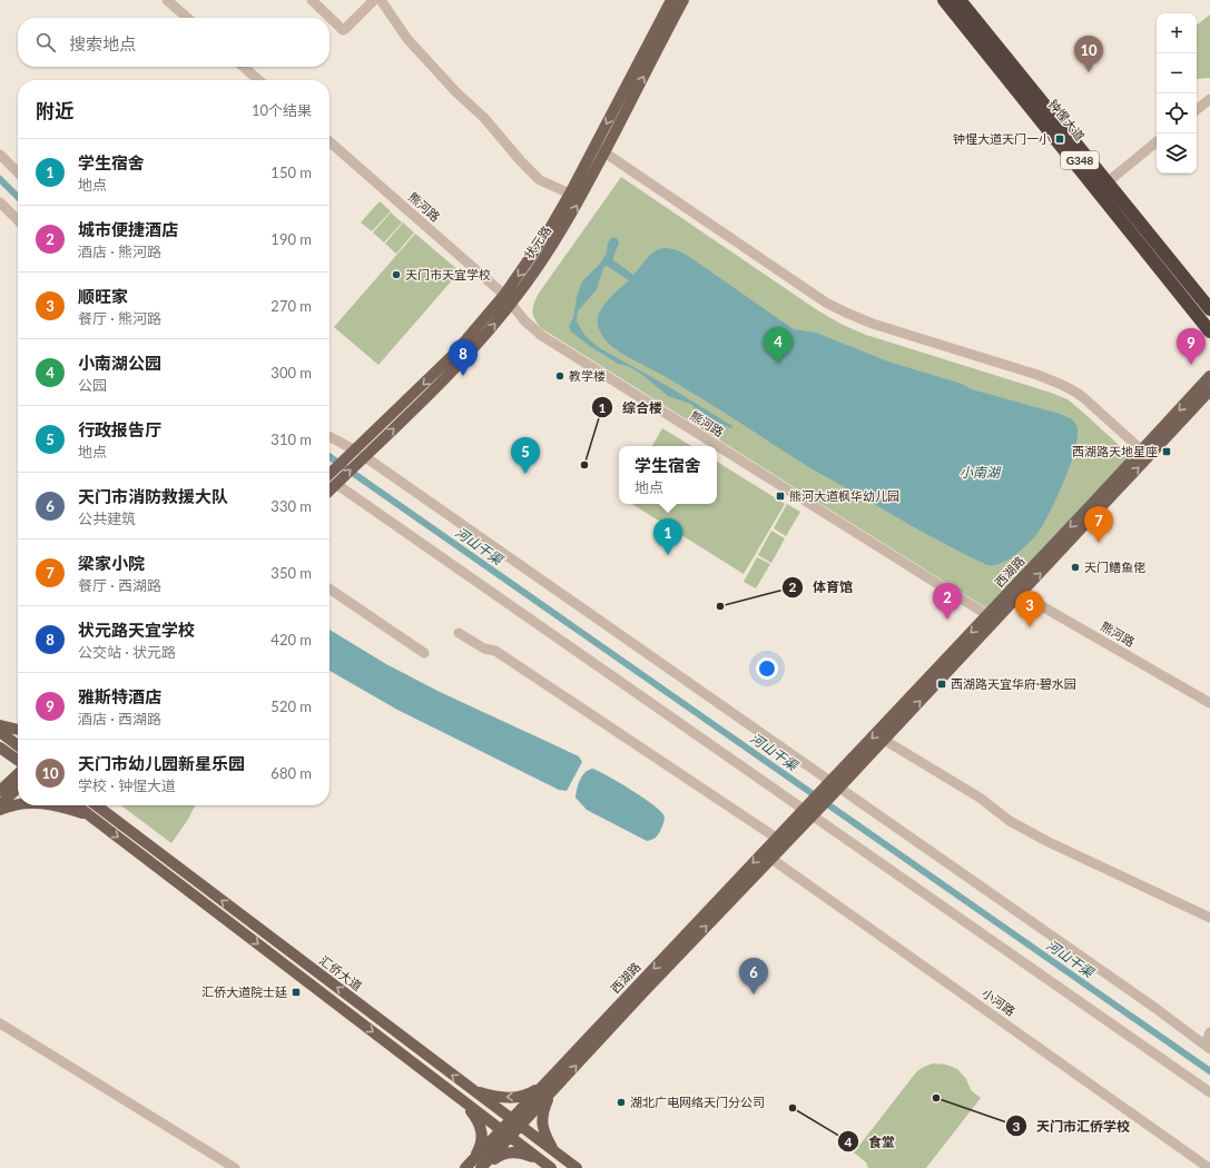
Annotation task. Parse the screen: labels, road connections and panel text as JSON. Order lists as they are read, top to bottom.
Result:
{
  "streets": {
    "highway": ["钟惺大道", "G348"],
    "main road": ["状元路", "西湖路", "汇侨大道"],
    "street": ["熊河路", "小河路"]
  },
  "crossings": [
    ["熊河路", "状元路"],
    ["熊河路", "西湖路"],
    ["西湖路", "汇侨大道"],
    ["西湖路", "小河路"]
  ],
  "water": ["小南湖", "河山干渠"],
  "places": {
    "transit": [
      "钟惺大道天门一小",
      "西湖路天地星座",
      "熊河大道枫华幼儿园",
      "西湖路天宜华府·碧水园",
      "汇侨大道院士廷"
    ],
    "other": [
      "天门市天宜学校",
      "教学楼",
      "综合楼",
      "天门鳝鱼佬",
      "体育馆",
      "天门市汇侨学校",
      "湖北广电网络天门分公司",
      "食堂"
    ]
  },
  "page": {
    "map_buttons": ["+", "−"],
    "search": "搜索地点",
    "pins": [
      "10",
      "4",
      "9",
      "8",
      "5",
      "7",
      "1",
      "2",
      "3",
      "6"
    ],
    "heading": ["附近", "10个结果"],
    "list": [
      {
        "mark": "1",
        "name": "学生宿舍",
        "note": "地点",
        "value": "150 m"
      },
      {
        "mark": "2",
        "name": "城市便捷酒店",
        "note": "酒店 · 熊河路",
        "value": "190 m"
      },
      {
        "mark": "3",
        "name": "顺旺家",
        "note": "餐厅 · 熊河路",
        "value": "270 m"
      },
      {
        "mark": "4",
        "name": "小南湖公园",
        "note": "公园",
        "value": "300 m"
      },
      {
        "mark": "5",
        "name": "行政报告厅",
        "note": "地点",
        "value": "310 m"
      },
      {
        "mark": "6",
        "name": "天门市消防救援大队",
        "note": "公共建筑",
        "value": "330 m"
      },
      {
        "mark": "7",
        "name": "梁家小院",
        "note": "餐厅 · 西湖路",
        "value": "350 m"
      },
      {
        "mark": "8",
        "name": "状元路天宜学校",
        "note": "公交站 · 状元路",
        "value": "420 m"
      },
      {
        "mark": "9",
        "name": "雅斯特酒店",
        "note": "酒店 · 西湖路",
        "value": "520 m"
      },
      {
        "mark": "10",
        "name": "天门市幼儿园新星乐园",
        "note": "学校 · 钟惺大道",
        "value": "680 m"
      }
    ],
    "popup": ["学生宿舍", "地点"]
  }
}
